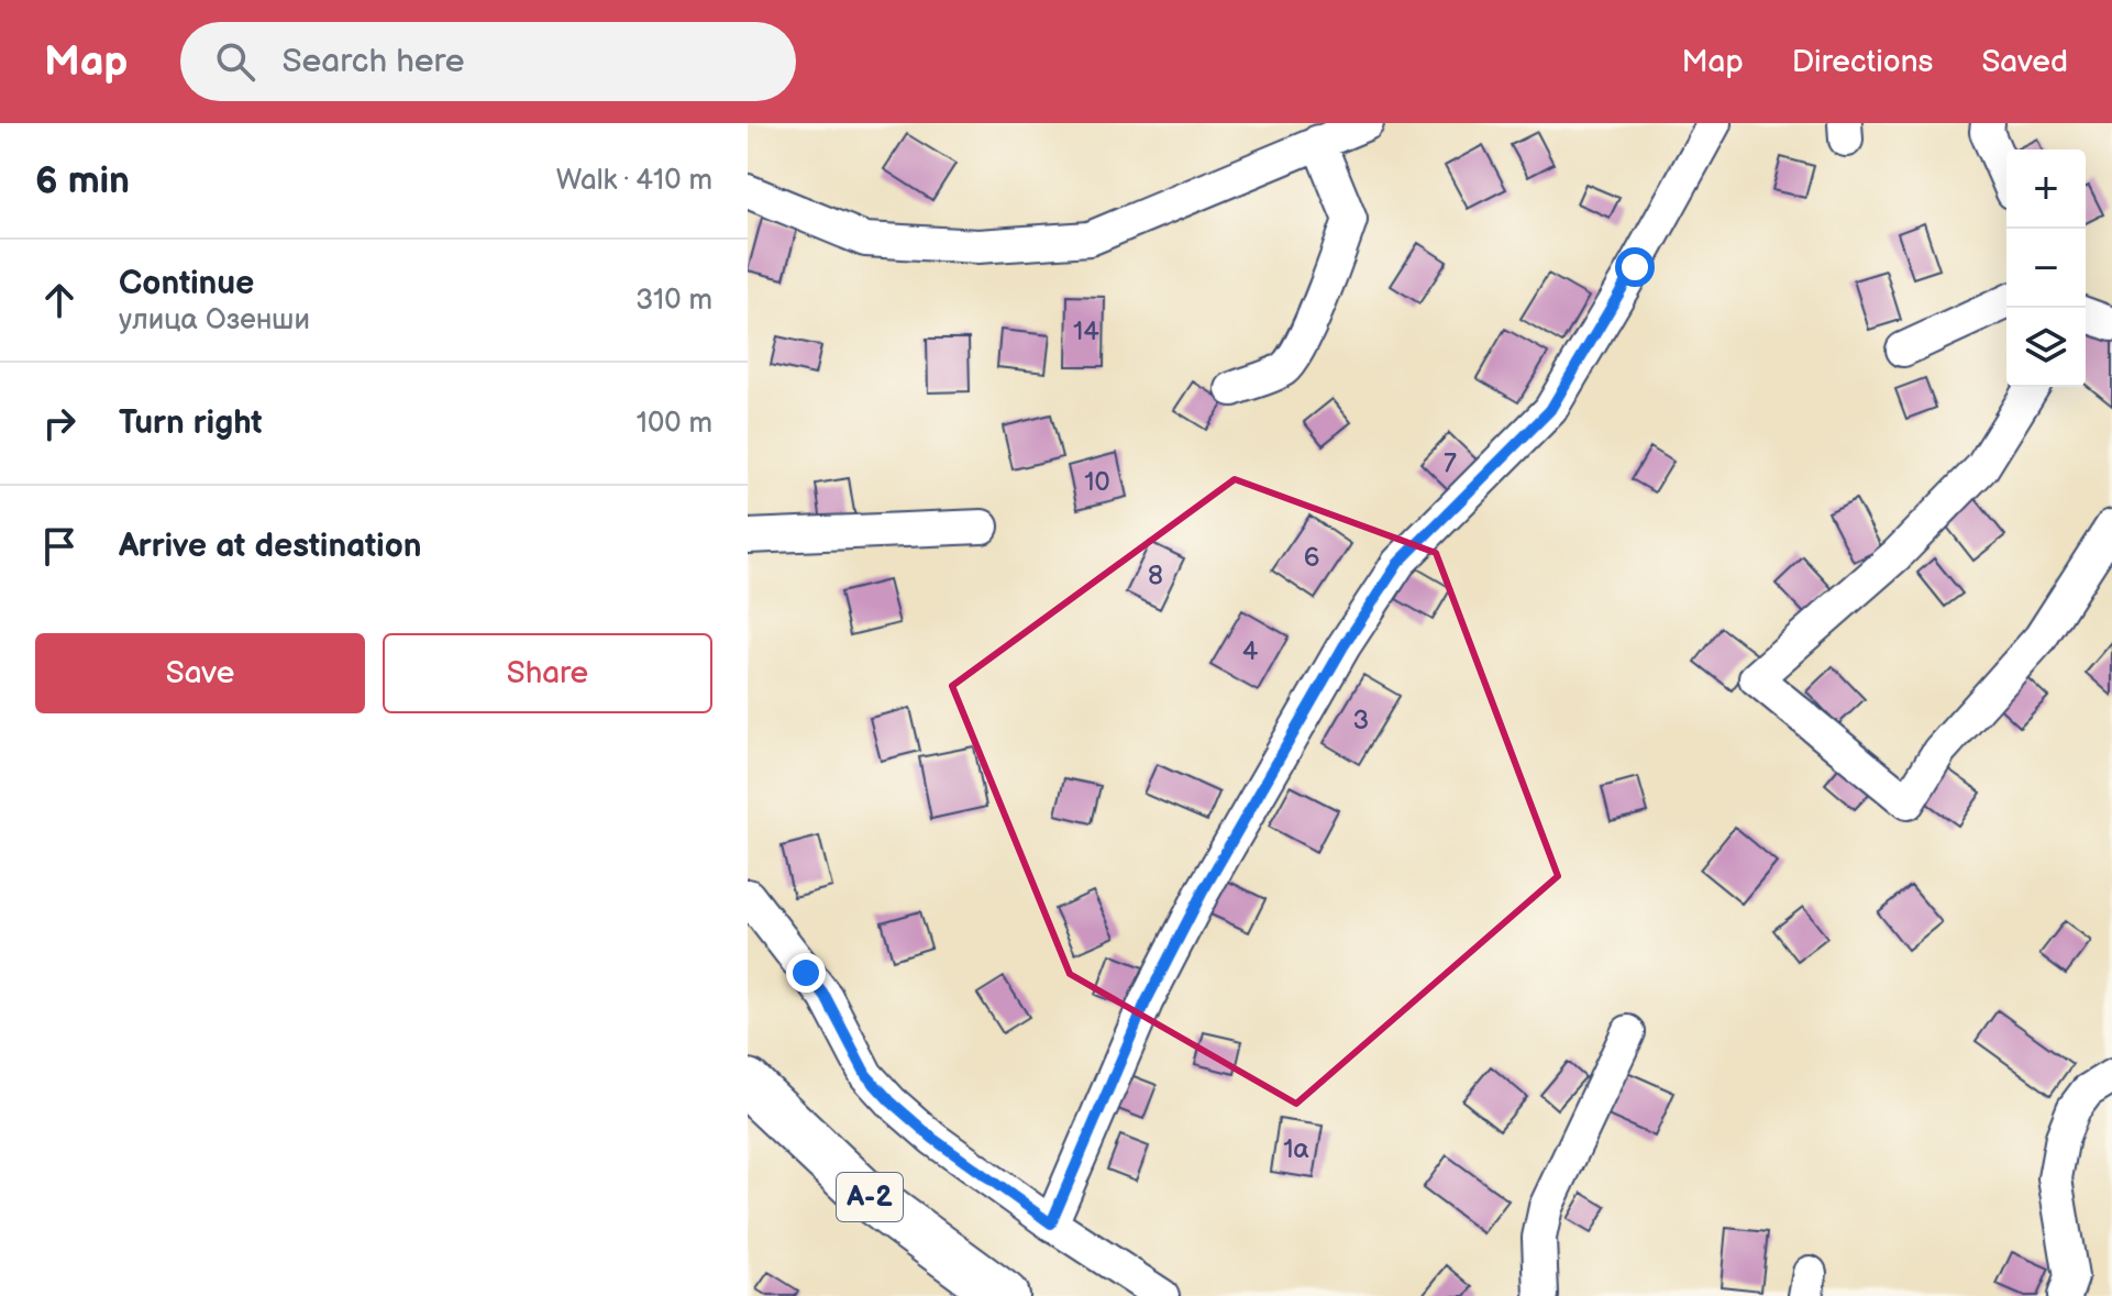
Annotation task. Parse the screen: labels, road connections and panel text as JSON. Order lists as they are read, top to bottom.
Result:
{
  "streets": {
    "highway": ["A-2"]
  },
  "house_numbers": [
    "14",
    "7",
    "10",
    "6",
    "8",
    "4",
    "3",
    "1а"
  ],
  "page": {
    "header": "Map",
    "search": "Search here",
    "nav": ["Map", "Directions", "Saved"],
    "heading": ["6 min", "Walk · 410 m"],
    "map_buttons": ["+", "−"],
    "list": [
      ["Continue", "улица Озенши", "310 m"],
      ["Turn right", "100 m"],
      "Arrive at destination"
    ],
    "buttons": ["Save", "Share"]
  }
}
